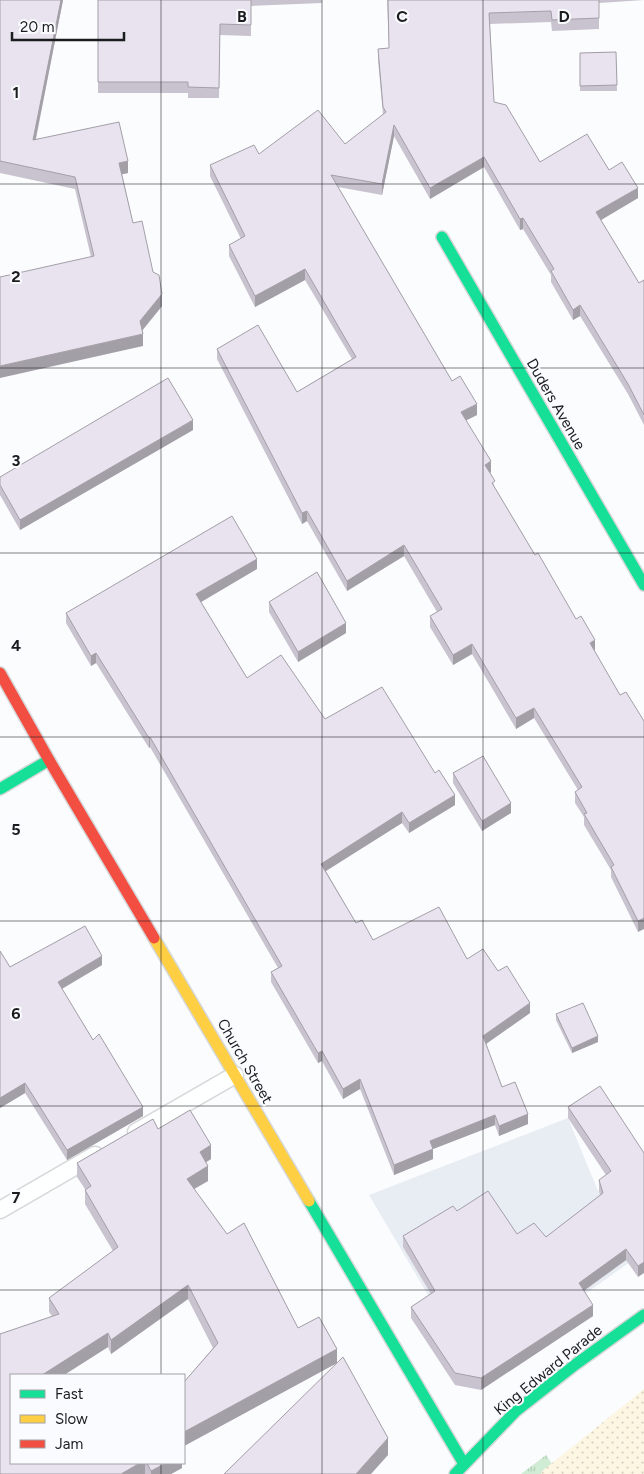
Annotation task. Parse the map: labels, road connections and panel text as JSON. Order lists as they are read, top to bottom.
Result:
{
  "streets": {
    "street": ["Duders Avenue", "Church Street", "King Edward Parade"]
  },
  "crossings": [
    ["Church Street", "King Edward Parade"]
  ],
  "legend": ["Fast", "Slow", "Jam"],
  "scale_bar": "20 m",
  "grid": {
    "columns": ["B", "C", "D"],
    "rows": [
      "1",
      "2",
      "3",
      "4",
      "5",
      "6",
      "7"
    ]
  }
}
